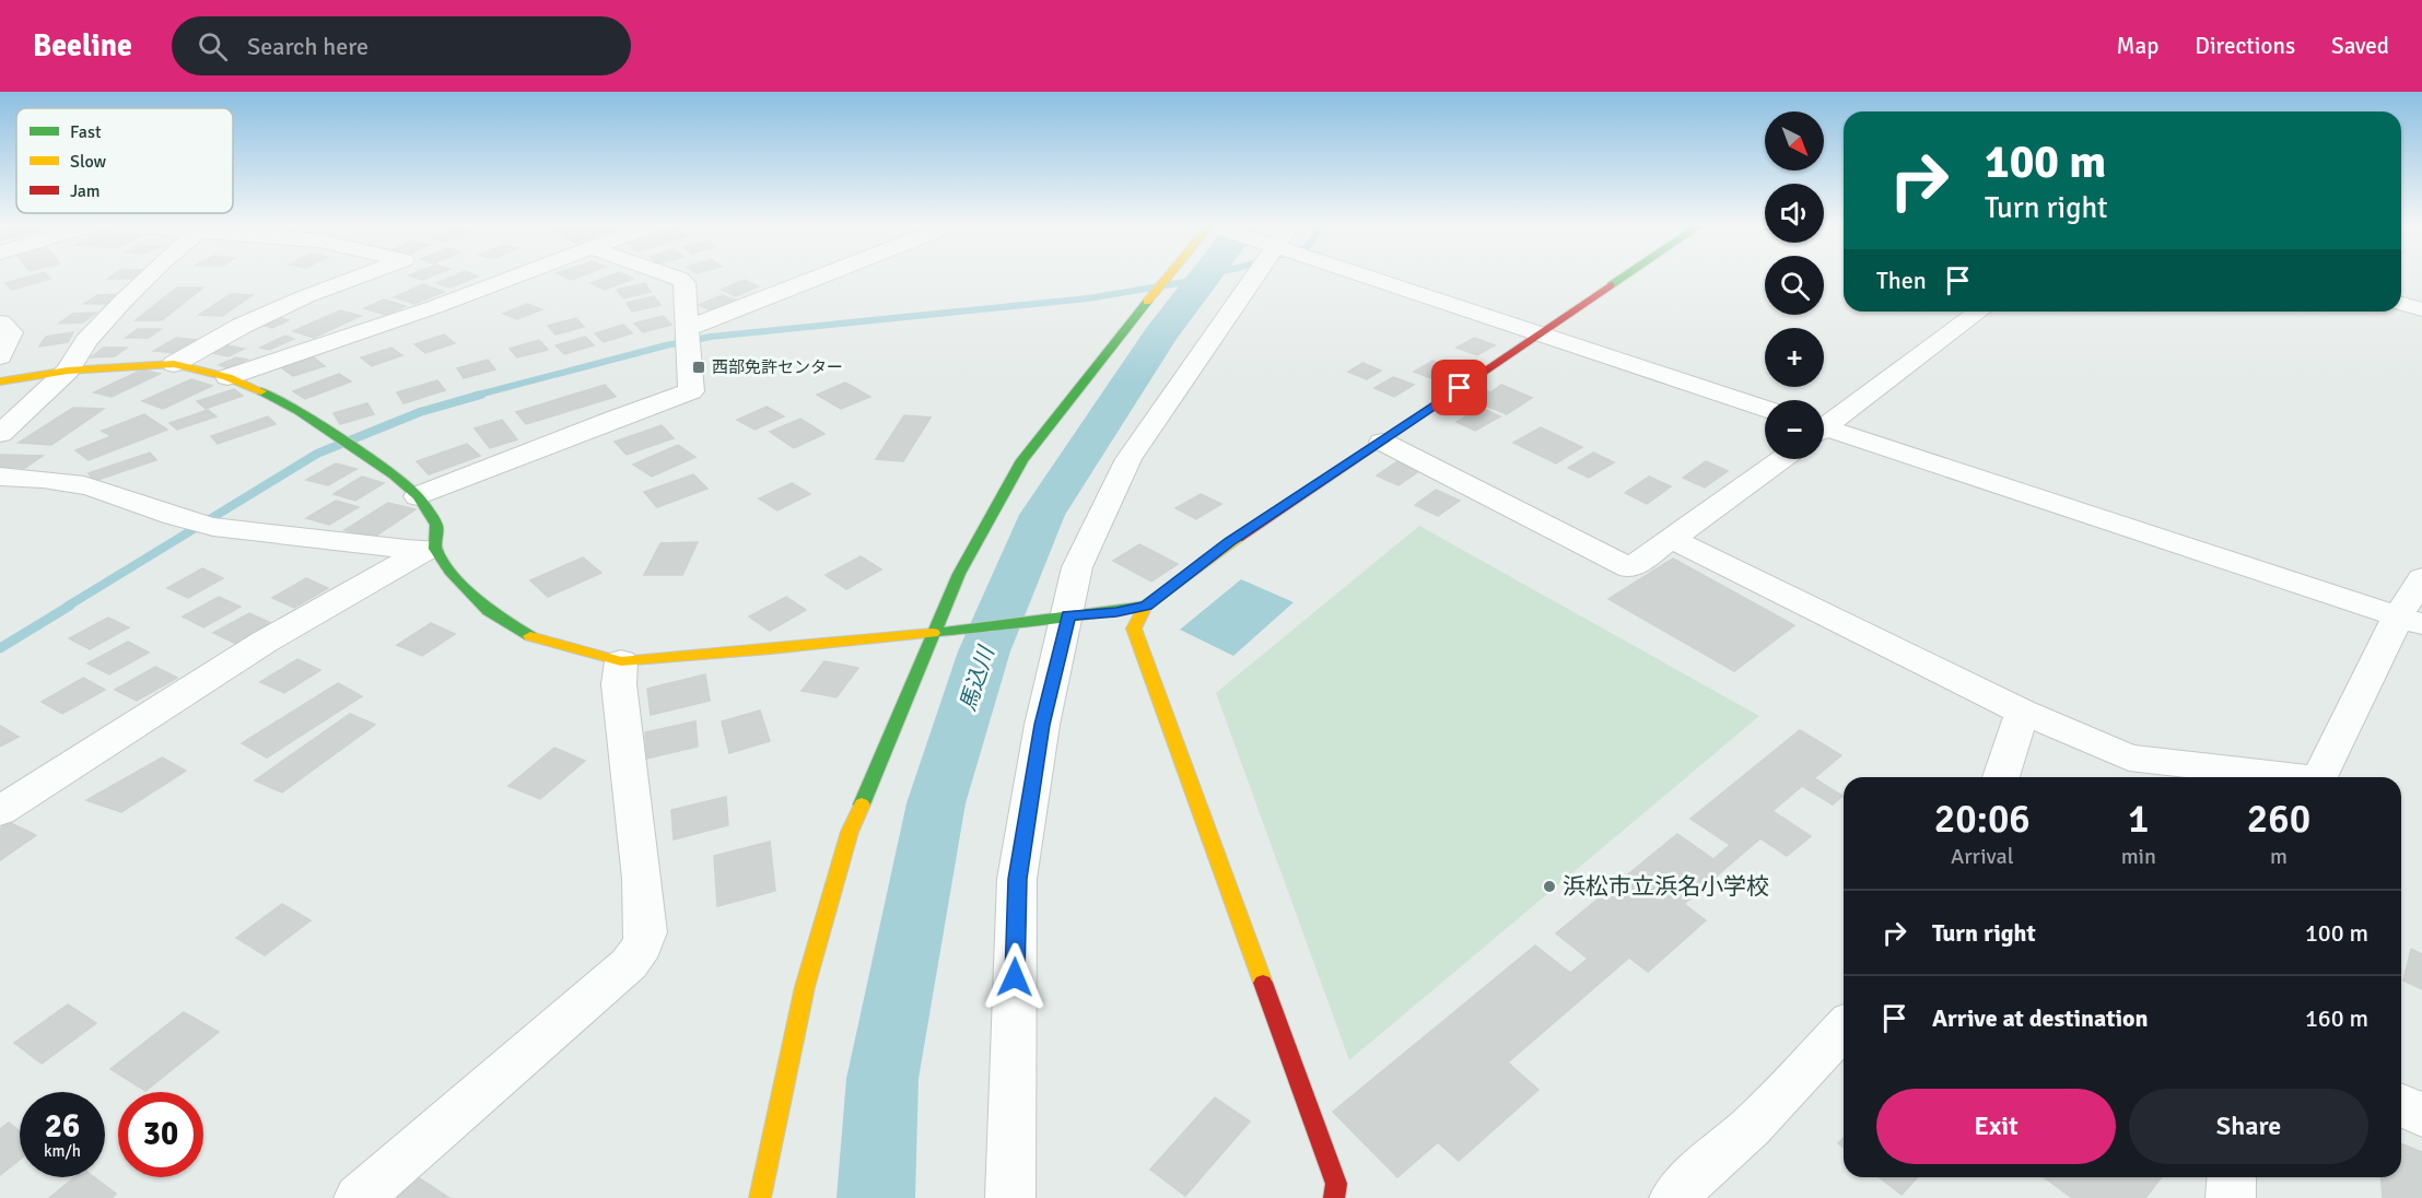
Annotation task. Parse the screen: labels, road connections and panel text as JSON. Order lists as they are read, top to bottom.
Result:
{
  "water": ["馬込川"],
  "places": {
    "transit": ["西部免許センター"],
    "other": ["浜松市立浜名小学校"]
  },
  "legend": ["Fast", "Slow", "Jam"],
  "north": "bottom right",
  "page": {
    "header": "Beeline",
    "search": "Search here",
    "nav": ["Map", "Directions", "Saved"],
    "map_buttons": ["+", "−"],
    "turn": ["100 m", "Turn right"],
    "then": "Then",
    "eta": [
      "20:06",
      "Arrival",
      "1",
      "min",
      "260",
      "m"
    ],
    "list": [
      {
        "name": "Turn right",
        "value": "100 m"
      },
      {
        "name": "Arrive at destination",
        "value": "160 m"
      }
    ],
    "buttons": ["Exit", "Share"],
    "speed": "26 km/h",
    "limit": "30"
  }
}
